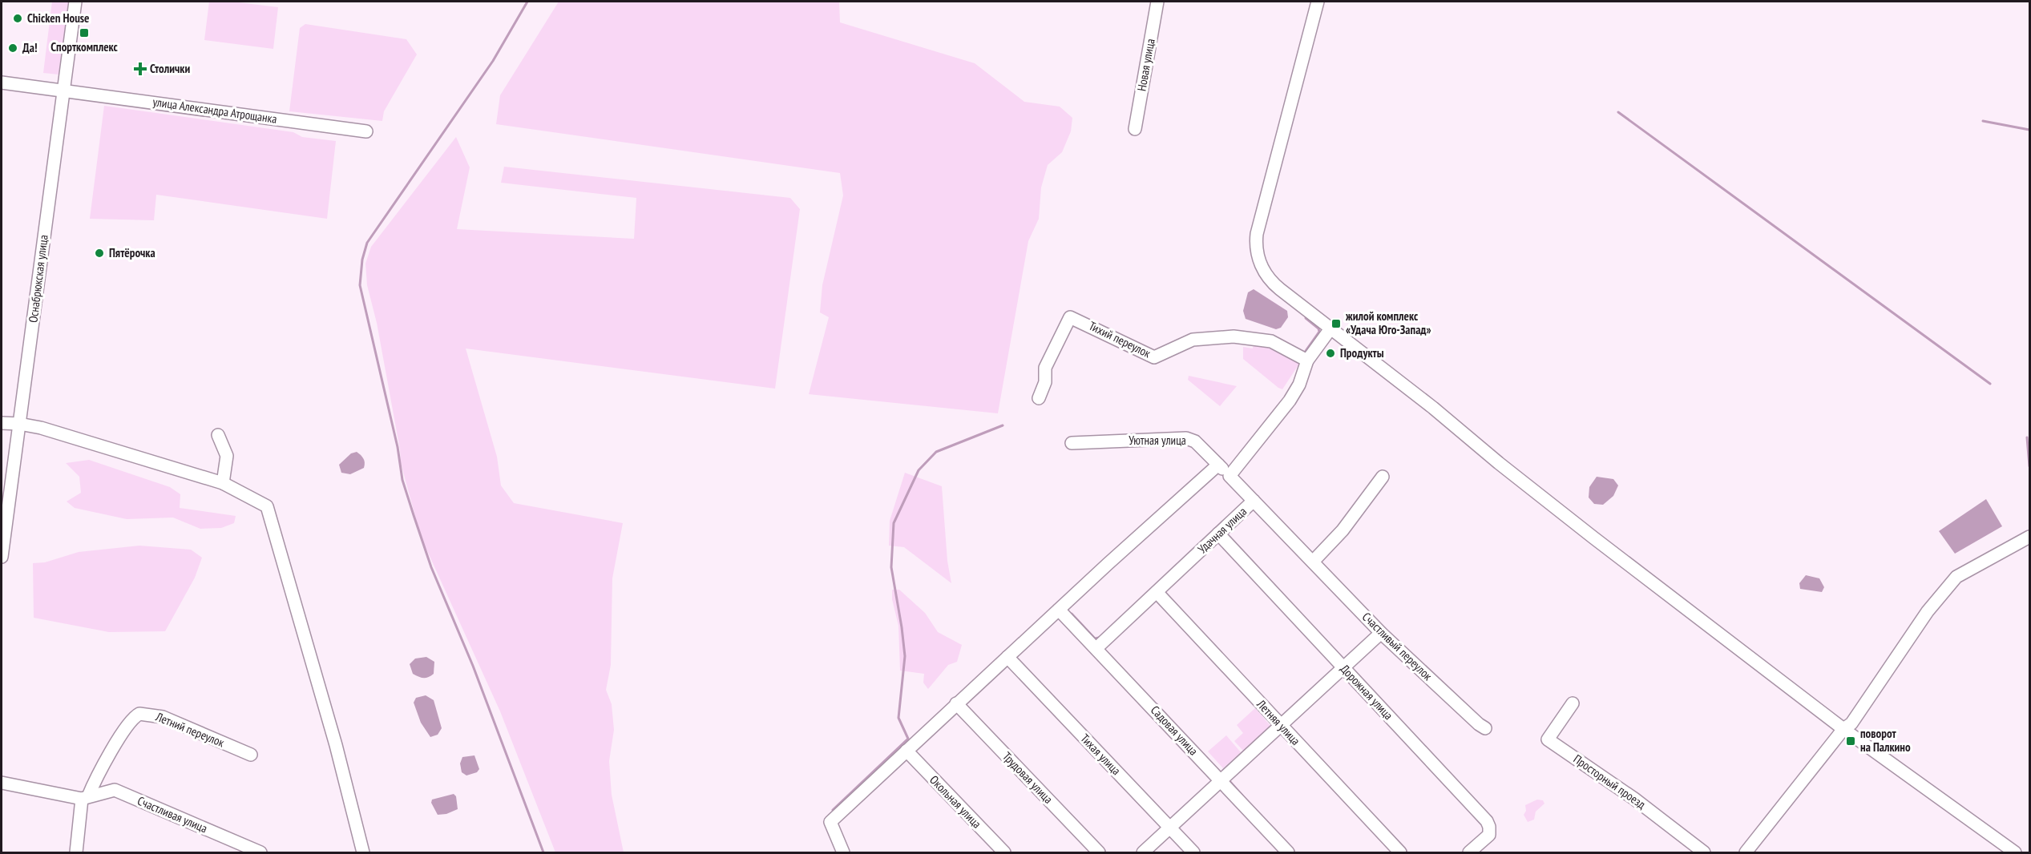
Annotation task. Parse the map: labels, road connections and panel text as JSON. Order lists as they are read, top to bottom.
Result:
{
  "streets": {
    "street": [
      "Новая улица",
      "улица Александра Атрощанка",
      "Оснабрюкская улица",
      "Тихий переулок",
      "Уютная улица",
      "Удачная улица",
      "Счастливый переулок",
      "Дорожная улица",
      "Летняя улица",
      "Летний переулок",
      "Садовая улица",
      "Тихая улица",
      "Трудовая улица",
      "Просторный проезд",
      "Окольная улица",
      "Счастливая улица"
    ]
  },
  "crossings": [
    ["улица Александра Атрощанка", "Оснабрюкская улица"],
    ["Уютная улица", "Удачная улица"],
    ["Удачная улица", "Счастливый переулок"],
    ["Удачная улица", "Дорожная улица"],
    ["Удачная улица", "Летняя улица"],
    ["Удачная улица", "Садовая улица"],
    ["Летний переулок", "Счастливая улица"]
  ],
  "places": {
    "other": [
      "Chicken House",
      "Да!",
      "Пятёрочка",
      "Продукты"
    ],
    "transit": ["Спорткомплекс", "жилой комплекс «Удача Юго-Запад»", "поворот на Палкино"],
    "health": ["Столички"]
  }
}
